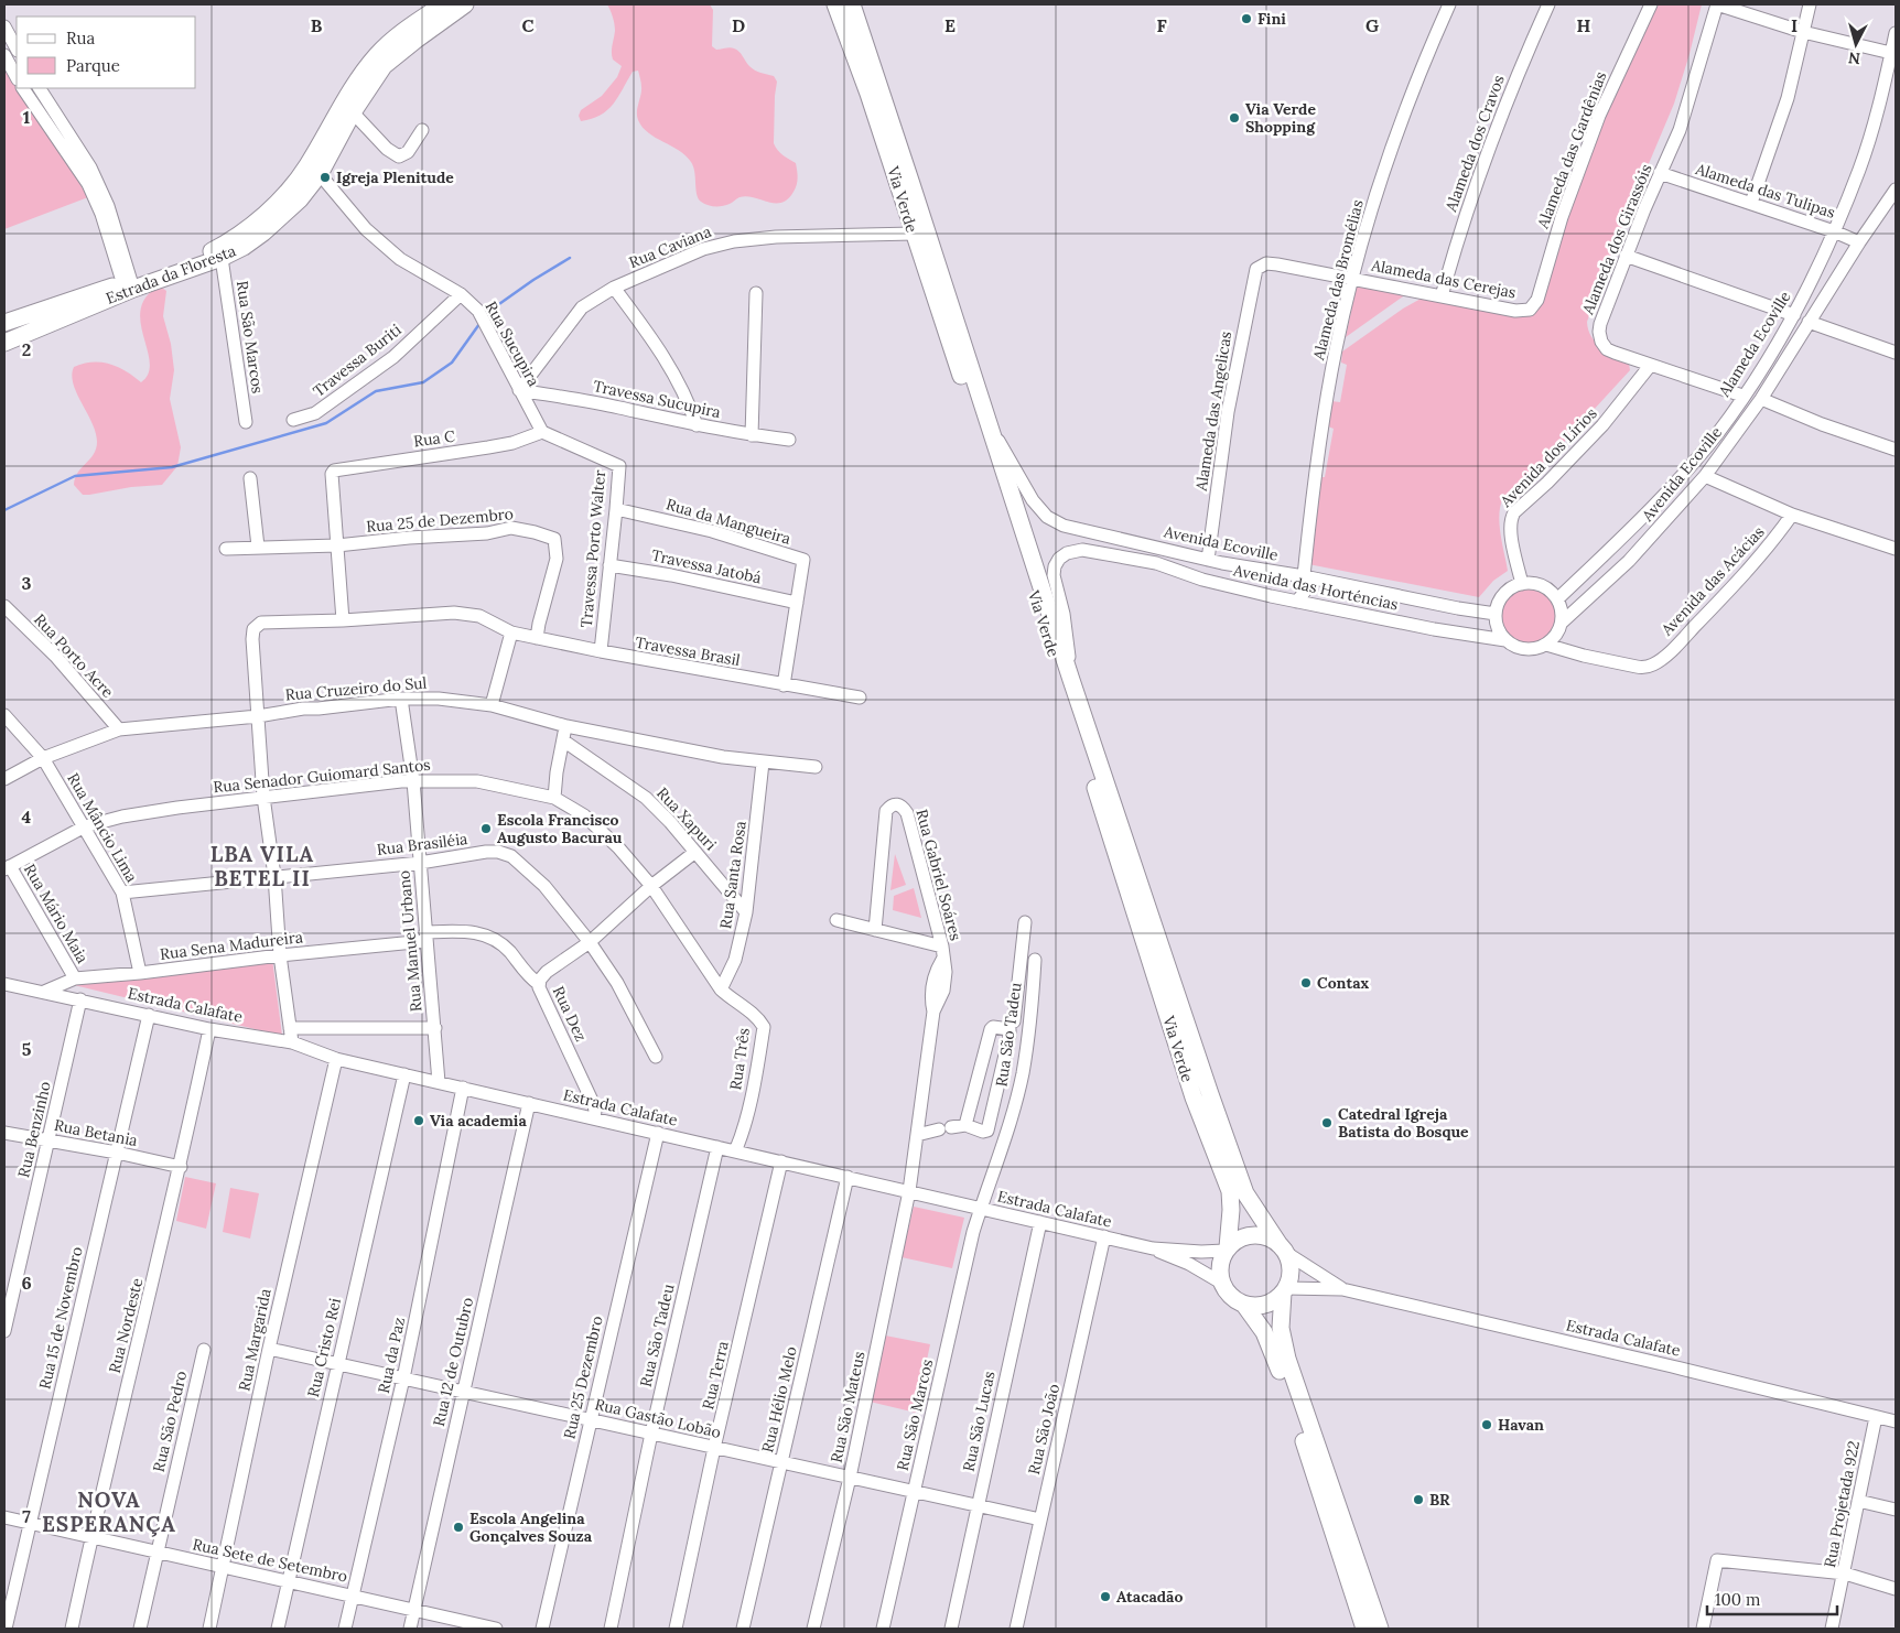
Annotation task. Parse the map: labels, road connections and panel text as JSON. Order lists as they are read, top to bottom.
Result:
{
  "streets": {
    "main road": ["Via Verde", "Estrada da Floresta"],
    "street": [
      "Alameda dos Cravos",
      "Alameda das Gardênias",
      "Alameda das Tulipas",
      "Alameda dos Girassóis",
      "Rua Caviana",
      "Alameda das Cerejas",
      "Alameda das Bromélias",
      "Rua São Marcos",
      "Rua Sucupira",
      "Alameda Ecoville",
      "Travessa Buriti",
      "Travessa Sucupira",
      "Alameda das Angelicas",
      "Rua C",
      "Avenida dos Lírios",
      "Avenida Ecoville",
      "Rua 25 de Dezembro",
      "Rua da Mangueira",
      "Travessa Porto Walter",
      "Travessa Jatobá",
      "Avenida das Acácias",
      "Avenida das Horténcias",
      "Travessa Brasil",
      "Rua Porto Acre",
      "Rua Cruzeiro do Sul",
      "Rua Senador Guiomard Santos",
      "Rua Xapuri",
      "Rua Mâncio Lima",
      "Rua Brasiléia",
      "Rua Santa Rosa",
      "Rua Gabriel Soáres",
      "Rua Mário Maia",
      "Rua Manuel Urbano",
      "Rua Sena Madureira",
      "Estrada Calafate",
      "Rua Dez",
      "Rua São Tadeu",
      "Rua Três",
      "Rua Benzinho",
      "Rua Betania",
      "Rua 15 de Novembro",
      "Rua Nordeste",
      "Rua Margarida",
      "Rua Cristo Rei",
      "Rua da Paz",
      "Rua 12 de Outubro",
      "Rua Terra",
      "Rua 25 Dezembro",
      "Rua Hélio Melo",
      "Rua São Mateus",
      "Rua Gastão Lobão",
      "Rua São Pedro",
      "Rua São Lucas",
      "Rua São João",
      "Rua Projetada 922",
      "Rua Sete de Setembro"
    ]
  },
  "crossings": [
    ["Alameda dos Cravos", "Alameda das Cerejas"],
    ["Alameda das Gardênias", "Alameda das Cerejas"],
    ["Alameda das Tulipas", "Alameda dos Girassóis"],
    ["Alameda das Tulipas", "Alameda Ecoville"],
    ["Alameda das Tulipas", "Avenida Ecoville"],
    ["Via Verde", "Rua Caviana"],
    ["Via Verde", "Avenida Ecoville"],
    ["Via Verde", "Avenida das Horténcias"],
    ["Via Verde", "Estrada Calafate"],
    ["Alameda dos Girassóis", "Alameda Ecoville"],
    ["Alameda dos Girassóis", "Avenida dos Lírios"],
    ["Rua Caviana", "Rua Sucupira"],
    ["Rua Caviana", "Travessa Sucupira"],
    ["Estrada da Floresta", "Rua São Marcos"],
    ["Estrada da Floresta", "Rua Sucupira"],
    ["Alameda das Cerejas", "Alameda das Bromélias"],
    ["Alameda das Cerejas", "Alameda das Angelicas"],
    ["Alameda das Bromélias", "Avenida Ecoville"],
    ["Alameda das Bromélias", "Avenida das Horténcias"],
    ["Rua São Marcos", "Estrada Calafate"],
    ["Rua São Marcos", "Rua São Tadeu"],
    ["Rua São Marcos", "Rua Gastão Lobão"],
    ["Rua Sucupira", "Travessa Buriti"],
    ["Rua Sucupira", "Travessa Sucupira"],
    ["Rua Sucupira", "Rua C"],
    ["Rua Sucupira", "Travessa Porto Walter"],
    ["Alameda Ecoville", "Avenida dos Lírios"],
    ["Alameda Ecoville", "Avenida Ecoville"],
    ["Alameda Ecoville", "Avenida das Acácias"],
    ["Alameda Ecoville", "Avenida das Horténcias"],
    ["Alameda das Angelicas", "Avenida Ecoville"],
    ["Rua C", "Rua 25 de Dezembro"],
    ["Rua C", "Travessa Porto Walter"],
    ["Avenida dos Lírios", "Avenida Ecoville"],
    ["Avenida dos Lírios", "Avenida das Acácias"],
    ["Avenida dos Lírios", "Avenida das Horténcias"],
    ["Avenida Ecoville", "Avenida das Acácias"],
    ["Avenida Ecoville", "Avenida das Horténcias"],
    ["Rua 25 de Dezembro", "Travessa Brasil"],
    ["Rua da Mangueira", "Travessa Porto Walter"],
    ["Rua da Mangueira", "Travessa Jatobá"],
    ["Rua da Mangueira", "Travessa Brasil"],
    ["Travessa Porto Walter", "Travessa Jatobá"],
    ["Travessa Porto Walter", "Travessa Brasil"],
    ["Avenida das Acácias", "Avenida das Horténcias"],
    ["Travessa Brasil", "Rua Cruzeiro do Sul"],
    ["Rua Porto Acre", "Rua Cruzeiro do Sul"],
    ["Rua Cruzeiro do Sul", "Rua Mâncio Lima"],
    ["Rua Cruzeiro do Sul", "Rua Santa Rosa"],
    ["Rua Cruzeiro do Sul", "Rua Manuel Urbano"],
    ["Rua Senador Guiomard Santos", "Rua Mâncio Lima"],
    ["Rua Senador Guiomard Santos", "Rua Santa Rosa"],
    ["Rua Senador Guiomard Santos", "Rua Mário Maia"],
    ["Rua Senador Guiomard Santos", "Rua Manuel Urbano"],
    ["Rua Senador Guiomard Santos", "Rua Dez"],
    ["Rua Senador Guiomard Santos", "Rua Três"],
    ["Rua Xapuri", "Rua Santa Rosa"],
    ["Rua Xapuri", "Rua Dez"],
    ["Rua Mâncio Lima", "Rua Brasiléia"],
    ["Rua Mâncio Lima", "Rua Sena Madureira"],
    ["Rua Brasiléia", "Rua Manuel Urbano"],
    ["Rua Brasiléia", "Rua Dez"],
    ["Rua Santa Rosa", "Rua Três"],
    ["Rua Gabriel Soáres", "Estrada Calafate"],
    ["Rua Gabriel Soáres", "Rua São Mateus"],
    ["Rua Mário Maia", "Rua Sena Madureira"],
    ["Rua Manuel Urbano", "Rua Sena Madureira"],
    ["Rua Manuel Urbano", "Estrada Calafate"],
    ["Rua Sena Madureira", "Estrada Calafate"],
    ["Rua Sena Madureira", "Rua Dez"],
    ["Estrada Calafate", "Rua Dez"],
    ["Estrada Calafate", "Rua São Tadeu"],
    ["Estrada Calafate", "Rua Três"],
    ["Estrada Calafate", "Rua Benzinho"],
    ["Estrada Calafate", "Rua 15 de Novembro"],
    ["Estrada Calafate", "Rua Nordeste"],
    ["Estrada Calafate", "Rua Margarida"],
    ["Estrada Calafate", "Rua Cristo Rei"],
    ["Estrada Calafate", "Rua da Paz"],
    ["Estrada Calafate", "Rua 12 de Outubro"],
    ["Estrada Calafate", "Rua Terra"],
    ["Estrada Calafate", "Rua 25 Dezembro"],
    ["Estrada Calafate", "Rua Hélio Melo"],
    ["Estrada Calafate", "Rua São Mateus"],
    ["Estrada Calafate", "Rua São Lucas"],
    ["Estrada Calafate", "Rua São João"],
    ["Estrada Calafate", "Rua Projetada 922"],
    ["Rua São Tadeu", "Rua Gastão Lobão"],
    ["Rua Benzinho", "Rua Betania"],
    ["Rua Betania", "Rua 15 de Novembro"],
    ["Rua Betania", "Rua Nordeste"],
    ["Rua 15 de Novembro", "Rua Sete de Setembro"],
    ["Rua Nordeste", "Rua Sete de Setembro"],
    ["Rua Margarida", "Rua Gastão Lobão"],
    ["Rua Margarida", "Rua Sete de Setembro"],
    ["Rua Cristo Rei", "Rua Gastão Lobão"],
    ["Rua Cristo Rei", "Rua Sete de Setembro"],
    ["Rua da Paz", "Rua Gastão Lobão"],
    ["Rua da Paz", "Rua Sete de Setembro"],
    ["Rua 12 de Outubro", "Rua Gastão Lobão"],
    ["Rua 12 de Outubro", "Rua Sete de Setembro"],
    ["Rua Terra", "Rua Gastão Lobão"],
    ["Rua 25 Dezembro", "Rua Gastão Lobão"],
    ["Rua Hélio Melo", "Rua Gastão Lobão"],
    ["Rua São Mateus", "Rua Gastão Lobão"],
    ["Rua Gastão Lobão", "Rua São Lucas"],
    ["Rua Gastão Lobão", "Rua São João"],
    ["Rua São Pedro", "Rua Sete de Setembro"]
  ],
  "districts": ["LBA VILA BETEL II", "NOVA ESPERANÇA"],
  "places": [
    "Fini",
    "Via Verde Shopping",
    "Igreja Plenitude",
    "Escola Francisco Augusto Bacurau",
    "Contax",
    "Via academia",
    "Catedral Igreja Batista do Bosque",
    "Havan",
    "BR",
    "Escola Angelina Gonçalves Souza",
    "Atacadão"
  ],
  "legend": ["Rua", "Parque"],
  "scale_bar": "100 m",
  "north": "bottom",
  "grid": {
    "columns": [
      "B",
      "C",
      "D",
      "E",
      "F",
      "G",
      "H",
      "I"
    ],
    "rows": [
      "1",
      "2",
      "3",
      "4",
      "5",
      "6",
      "7"
    ]
  }
}
